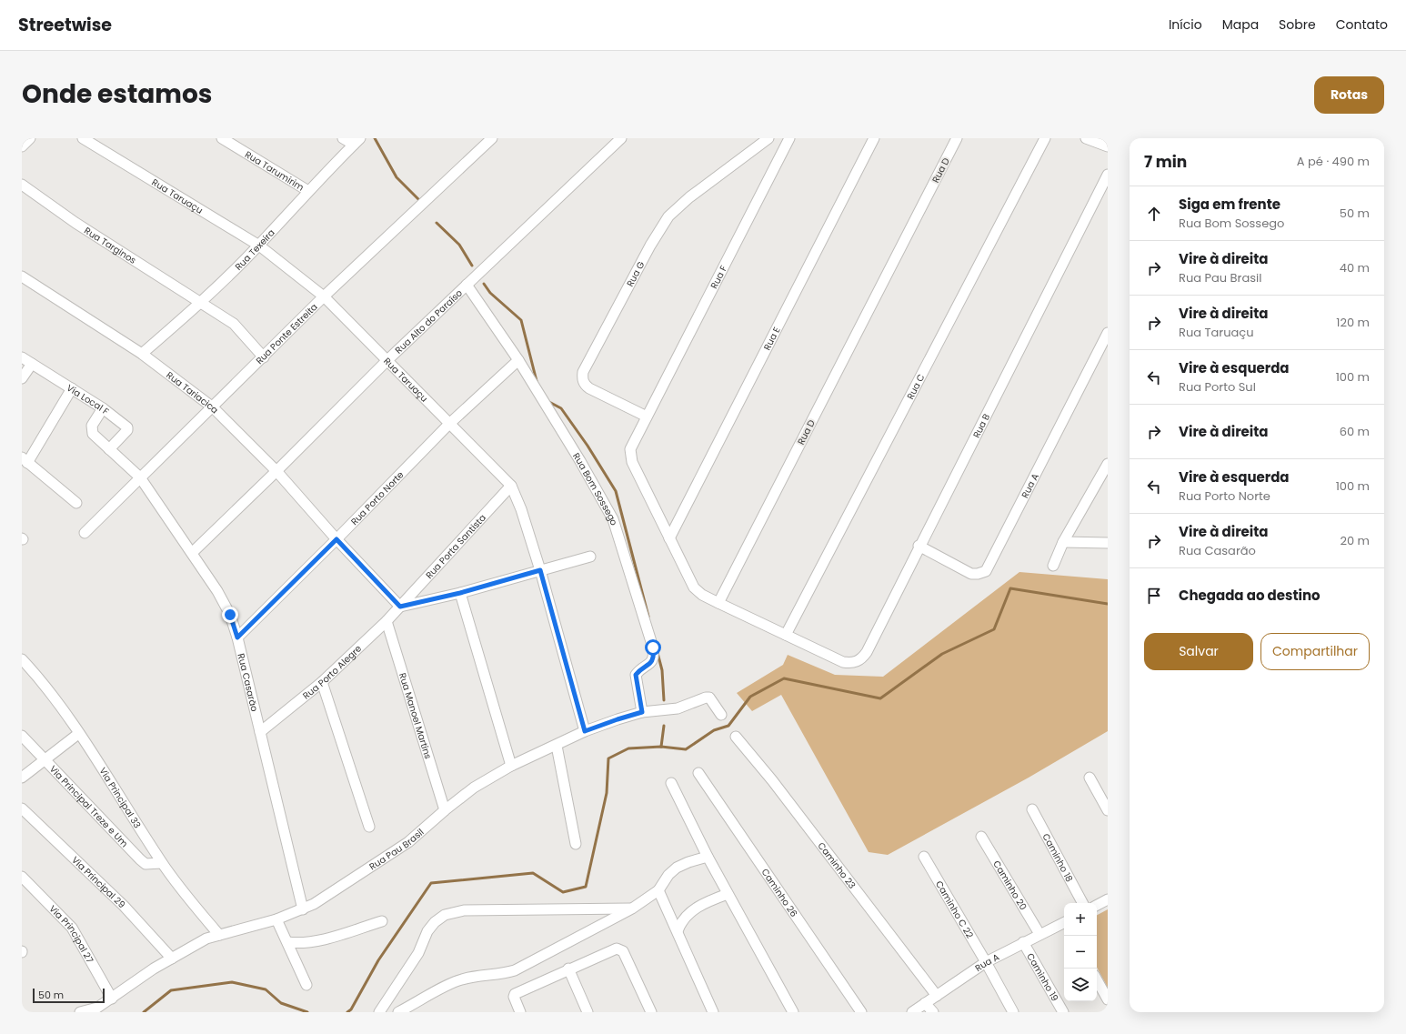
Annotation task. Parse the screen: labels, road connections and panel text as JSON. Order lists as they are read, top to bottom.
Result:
{
  "streets": {
    "street": [
      "Rua Tarumirim",
      "Rua D",
      "Rua Taruaçu",
      "Rua Targinos",
      "Rua Texeira",
      "Rua G",
      "Rua F",
      "Rua Alto do Paraíso",
      "Rua Ponte Estreita",
      "Rua E",
      "Rua C",
      "Rua Tariacica",
      "Via Local F",
      "Rua B",
      "Rua A",
      "Rua Bom Sossego",
      "Rua Porto Norte",
      "Rua Porta Santista",
      "Rua Porto Alegre",
      "Rua Casarão",
      "Rua Manoel Martins",
      "Via Principal 33",
      "Via Principal Treze e Um",
      "Rua Pau Brasil",
      "Caminho 18",
      "Caminho 23",
      "Via Principal 29",
      "Caminho 20",
      "Caminho 26",
      "Caminho C 22",
      "Via Principal 27",
      "Caminho 19"
    ]
  },
  "crossings": [
    ["Rua Tarumirim", "Rua Texeira"],
    ["Rua Taruaçu", "Rua Texeira"],
    ["Rua Taruaçu", "Rua Alto do Paraíso"],
    ["Rua Taruaçu", "Rua Ponte Estreita"],
    ["Rua Taruaçu", "Rua Porto Norte"],
    ["Rua Taruaçu", "Rua Porta Santista"],
    ["Rua Taruaçu", "Rua Pau Brasil"],
    ["Rua Targinos", "Rua Texeira"],
    ["Rua Targinos", "Rua Ponte Estreita"],
    ["Rua Texeira", "Rua Tariacica"],
    ["Rua G", "Rua F"],
    ["Rua Alto do Paraíso", "Rua Tariacica"],
    ["Rua Alto do Paraíso", "Rua Bom Sossego"],
    ["Rua Alto do Paraíso", "Rua Casarão"],
    ["Rua Ponte Estreita", "Rua Tariacica"],
    ["Rua Ponte Estreita", "Rua Casarão"],
    ["Rua C", "Rua B"],
    ["Rua Tariacica", "Rua Porto Norte"],
    ["Rua Tariacica", "Rua Porta Santista"],
    ["Rua Tariacica", "Rua Porto Alegre"],
    ["Via Local F", "Rua Casarão"],
    ["Rua B", "Rua A"],
    ["Rua A", "Caminho 23"],
    ["Rua A", "Caminho 20"],
    ["Rua A", "Caminho C 22"],
    ["Rua A", "Caminho 19"],
    ["Rua Bom Sossego", "Rua Porto Norte"],
    ["Rua Bom Sossego", "Rua Pau Brasil"],
    ["Rua Porto Norte", "Rua Casarão"],
    ["Rua Porta Santista", "Rua Porto Alegre"],
    ["Rua Porto Alegre", "Rua Casarão"],
    ["Rua Porto Alegre", "Rua Manoel Martins"],
    ["Rua Casarão", "Rua Pau Brasil"],
    ["Rua Manoel Martins", "Rua Pau Brasil"],
    ["Via Principal 33", "Via Principal Treze e Um"],
    ["Via Principal 33", "Rua Pau Brasil"],
    ["Rua Pau Brasil", "Via Principal 29"],
    ["Rua Pau Brasil", "Via Principal 27"]
  ],
  "scale_bar": "50 m",
  "page": {
    "header": "Streetwise",
    "nav": [
      "Início",
      "Mapa",
      "Sobre",
      "Contato"
    ],
    "title": "Onde estamos",
    "buttons": [
      "Rotas",
      ["Salvar", "Compartilhar"]
    ],
    "heading": ["7 min", "A pé · 490 m"],
    "list": [
      ["Siga em frente", "Rua Bom Sossego", "50 m"],
      ["Vire à direita", "Rua Pau Brasil", "40 m"],
      ["Vire à direita", "Rua Taruaçu", "120 m"],
      ["Vire à esquerda", "Rua Porto Sul", "100 m"],
      ["Vire à direita", "60 m"],
      ["Vire à esquerda", "Rua Porto Norte", "100 m"],
      ["Vire à direita", "Rua Casarão", "20 m"],
      "Chegada ao destino"
    ],
    "map_buttons": ["+", "−"],
    "scale": "50 m"
  }
}
